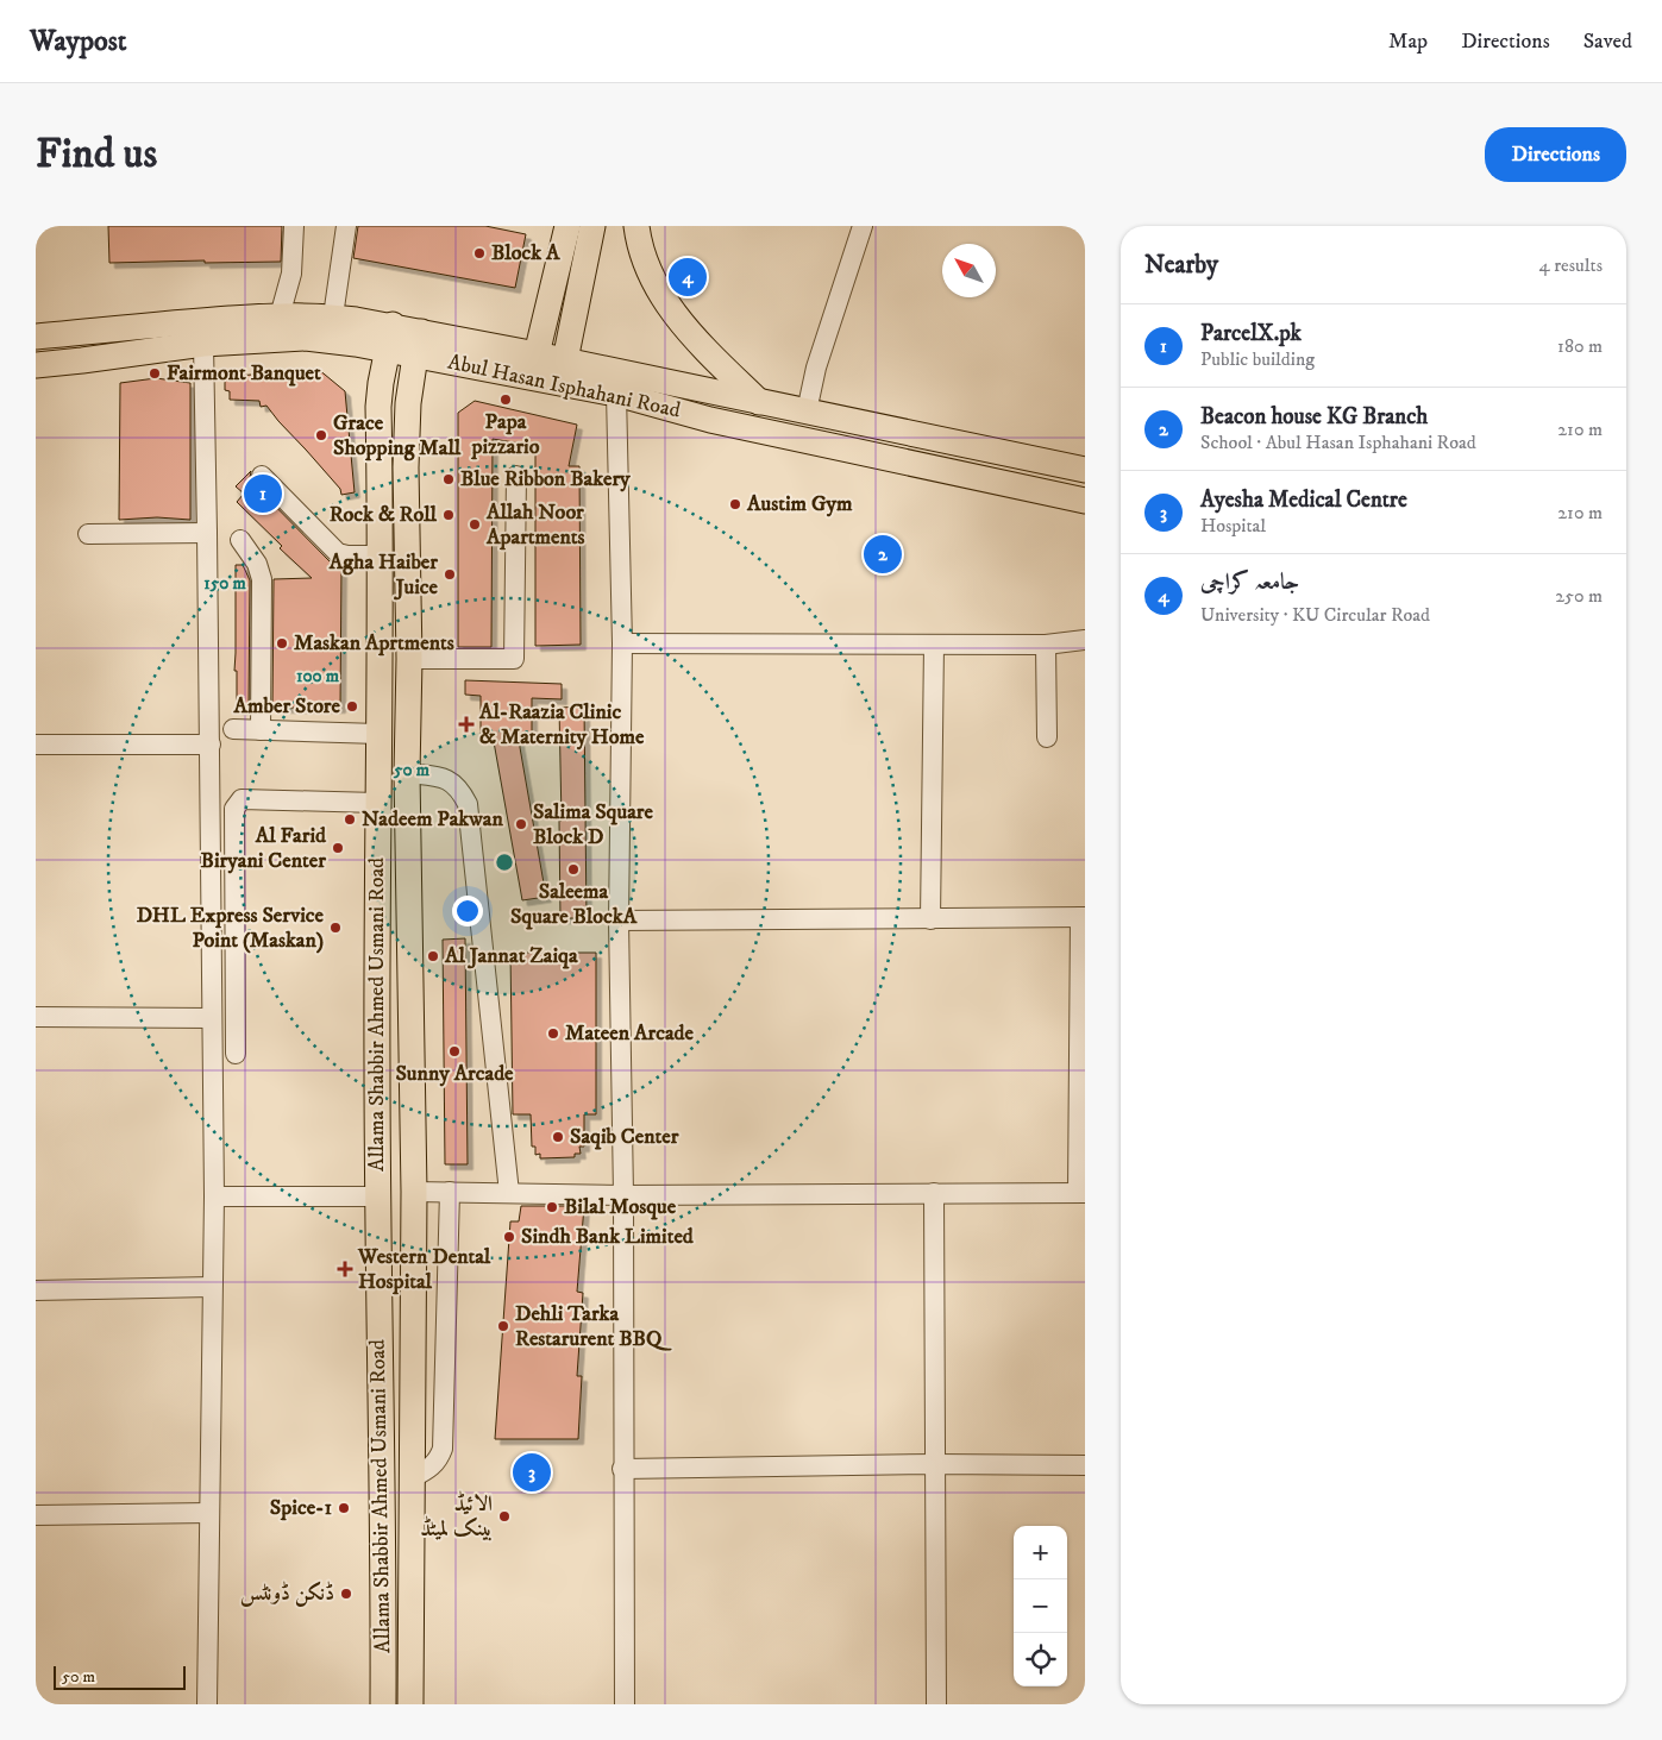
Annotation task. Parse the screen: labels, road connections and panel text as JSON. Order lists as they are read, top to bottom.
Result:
{
  "streets": {
    "main road": ["Abul Hasan Isphahani Road", "Allama Shabbir Ahmed Usmani Road"]
  },
  "crossings": [
    ["Abul Hasan Isphahani Road", "Allama Shabbir Ahmed Usmani Road"]
  ],
  "places": {
    "other": [
      "Block A",
      "Fairmont Banquet",
      "Papa pizzario",
      "Grace Shopping Mall",
      "Blue Ribbon Bakery",
      "Austim Gym",
      "Rock & Roll",
      "Allah Noor Apartments",
      "Agha Haiber Juice",
      "Maskan Aprtments",
      "Amber Store",
      "Nadeem Pakwan",
      "Salima Square Block D",
      "Al Farid Biryani Center",
      "Saleema Square BlockA",
      "DHL Express Service Point (Maskan)",
      "Al Jannat Zaiqa",
      "Mateen Arcade",
      "Sunny Arcade",
      "Saqib Center",
      "Bilal Mosque",
      "Sindh Bank Limited",
      "Dehli Tarka Restarurent BBQ",
      "Spice-1",
      "الائیڈ بینک لمیٹڈ",
      "ڈنکن ڈونٹس"
    ],
    "health": ["Al-Raazia Clinic & Maternity Home", "Western Dental Hospital"]
  },
  "scale_bar": "50 m",
  "north": "top left",
  "page": {
    "header": "Waypost",
    "nav": ["Map", "Directions", "Saved"],
    "buttons": "Directions",
    "title": "Find us",
    "heading": ["Nearby", "4 results"],
    "pins": [
      "4",
      "1",
      "2",
      "3"
    ],
    "list": [
      {
        "mark": "1",
        "name": "ParcelX.pk",
        "note": "Public building",
        "value": "180 m"
      },
      {
        "mark": "2",
        "name": "Beacon house KG Branch",
        "note": "School · Abul Hasan Isphahani Road",
        "value": "210 m"
      },
      {
        "mark": "3",
        "name": "Ayesha Medical Centre",
        "note": "Hospital",
        "value": "210 m"
      },
      {
        "mark": "4",
        "name": "جامعہ کراچی",
        "note": "University · KU Circular Road",
        "value": "250 m"
      }
    ],
    "map_buttons": ["+", "−"],
    "scale": "50 m"
  },
  "rings": ["150 m", "100 m", "50 m"]
}
